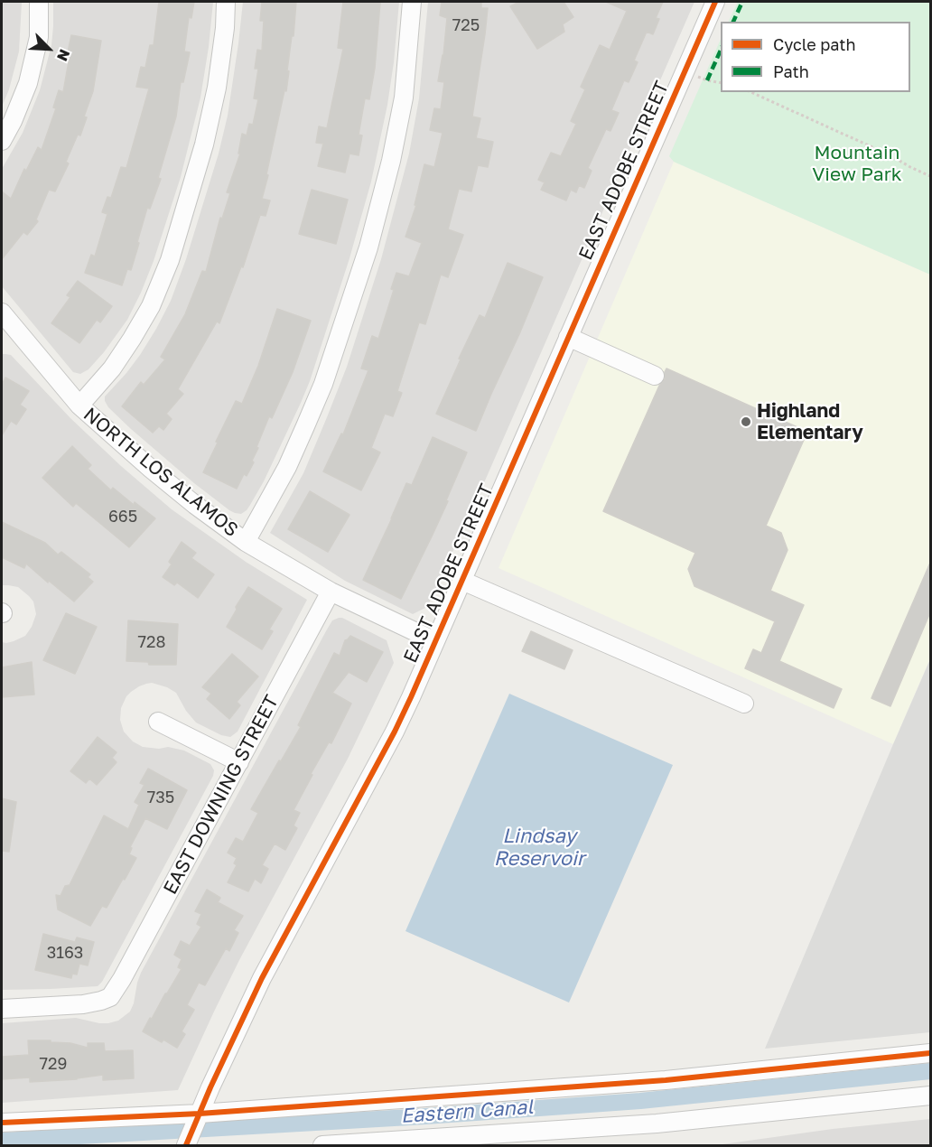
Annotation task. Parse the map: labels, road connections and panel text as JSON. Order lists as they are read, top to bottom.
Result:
{
  "streets": {
    "street": ["EAST ADOBE STREET", "NORTH LOS ALAMOS", "EAST DOWNING STREET"]
  },
  "crossings": [
    ["EAST ADOBE STREET", "NORTH LOS ALAMOS"],
    ["NORTH LOS ALAMOS", "EAST DOWNING STREET"]
  ],
  "water": ["Lindsay Reservoir", "Eastern Canal"],
  "parks": ["Mountain View Park"],
  "places": ["Highland Elementary"],
  "house_numbers": [
    "725",
    "665",
    "728",
    "735",
    "3163",
    "729"
  ],
  "legend": ["Cycle path", "Path"],
  "north": "bottom right"
}
